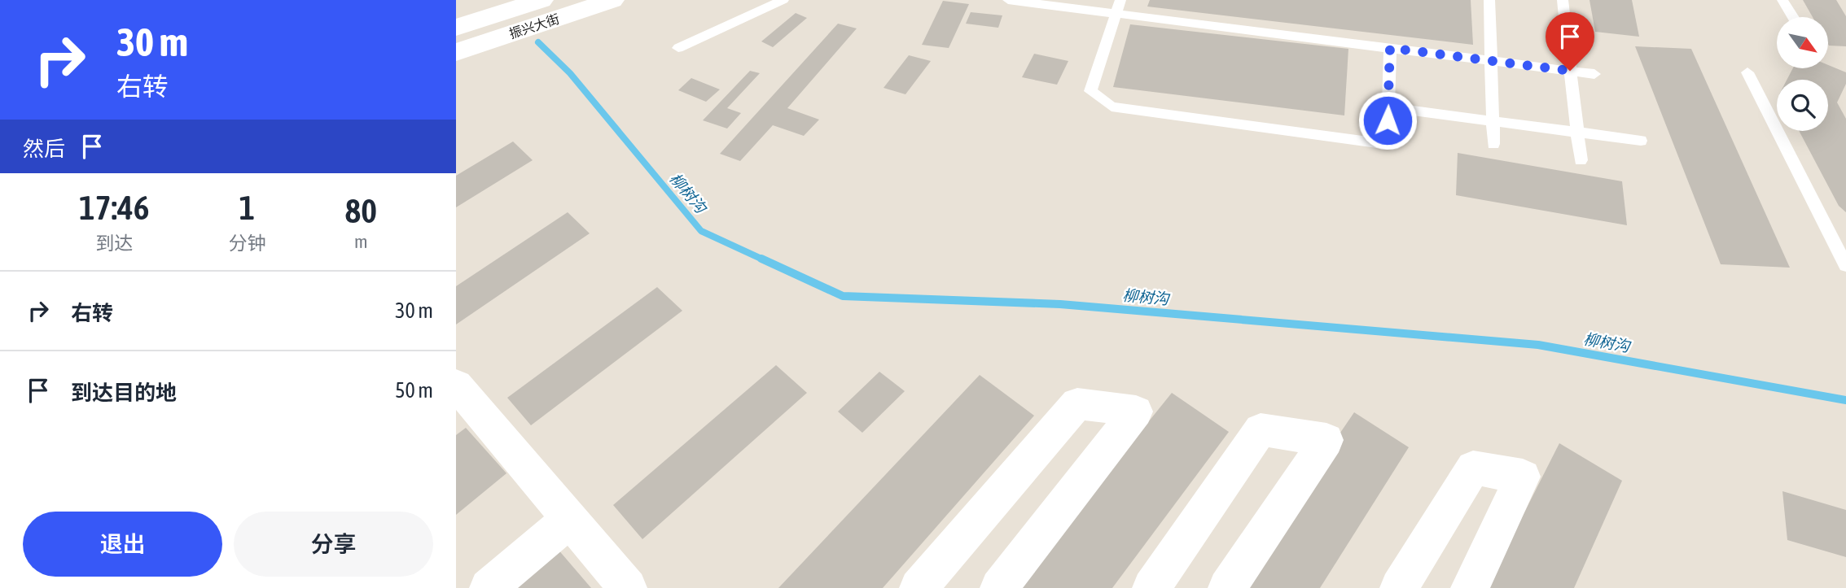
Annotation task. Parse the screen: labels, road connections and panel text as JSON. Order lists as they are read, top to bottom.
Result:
{
  "streets": {
    "street": ["振兴大街"]
  },
  "water": ["柳树沟"],
  "north": "bottom right",
  "page": {
    "turn": ["30 m", "右转"],
    "then": "然后",
    "eta": [
      "17:46",
      "到达",
      "1",
      "分钟",
      "80",
      "m"
    ],
    "list": [
      {
        "name": "右转",
        "value": "30 m"
      },
      {
        "name": "到达目的地",
        "value": "50 m"
      }
    ],
    "buttons": ["退出", "分享"]
  }
}
